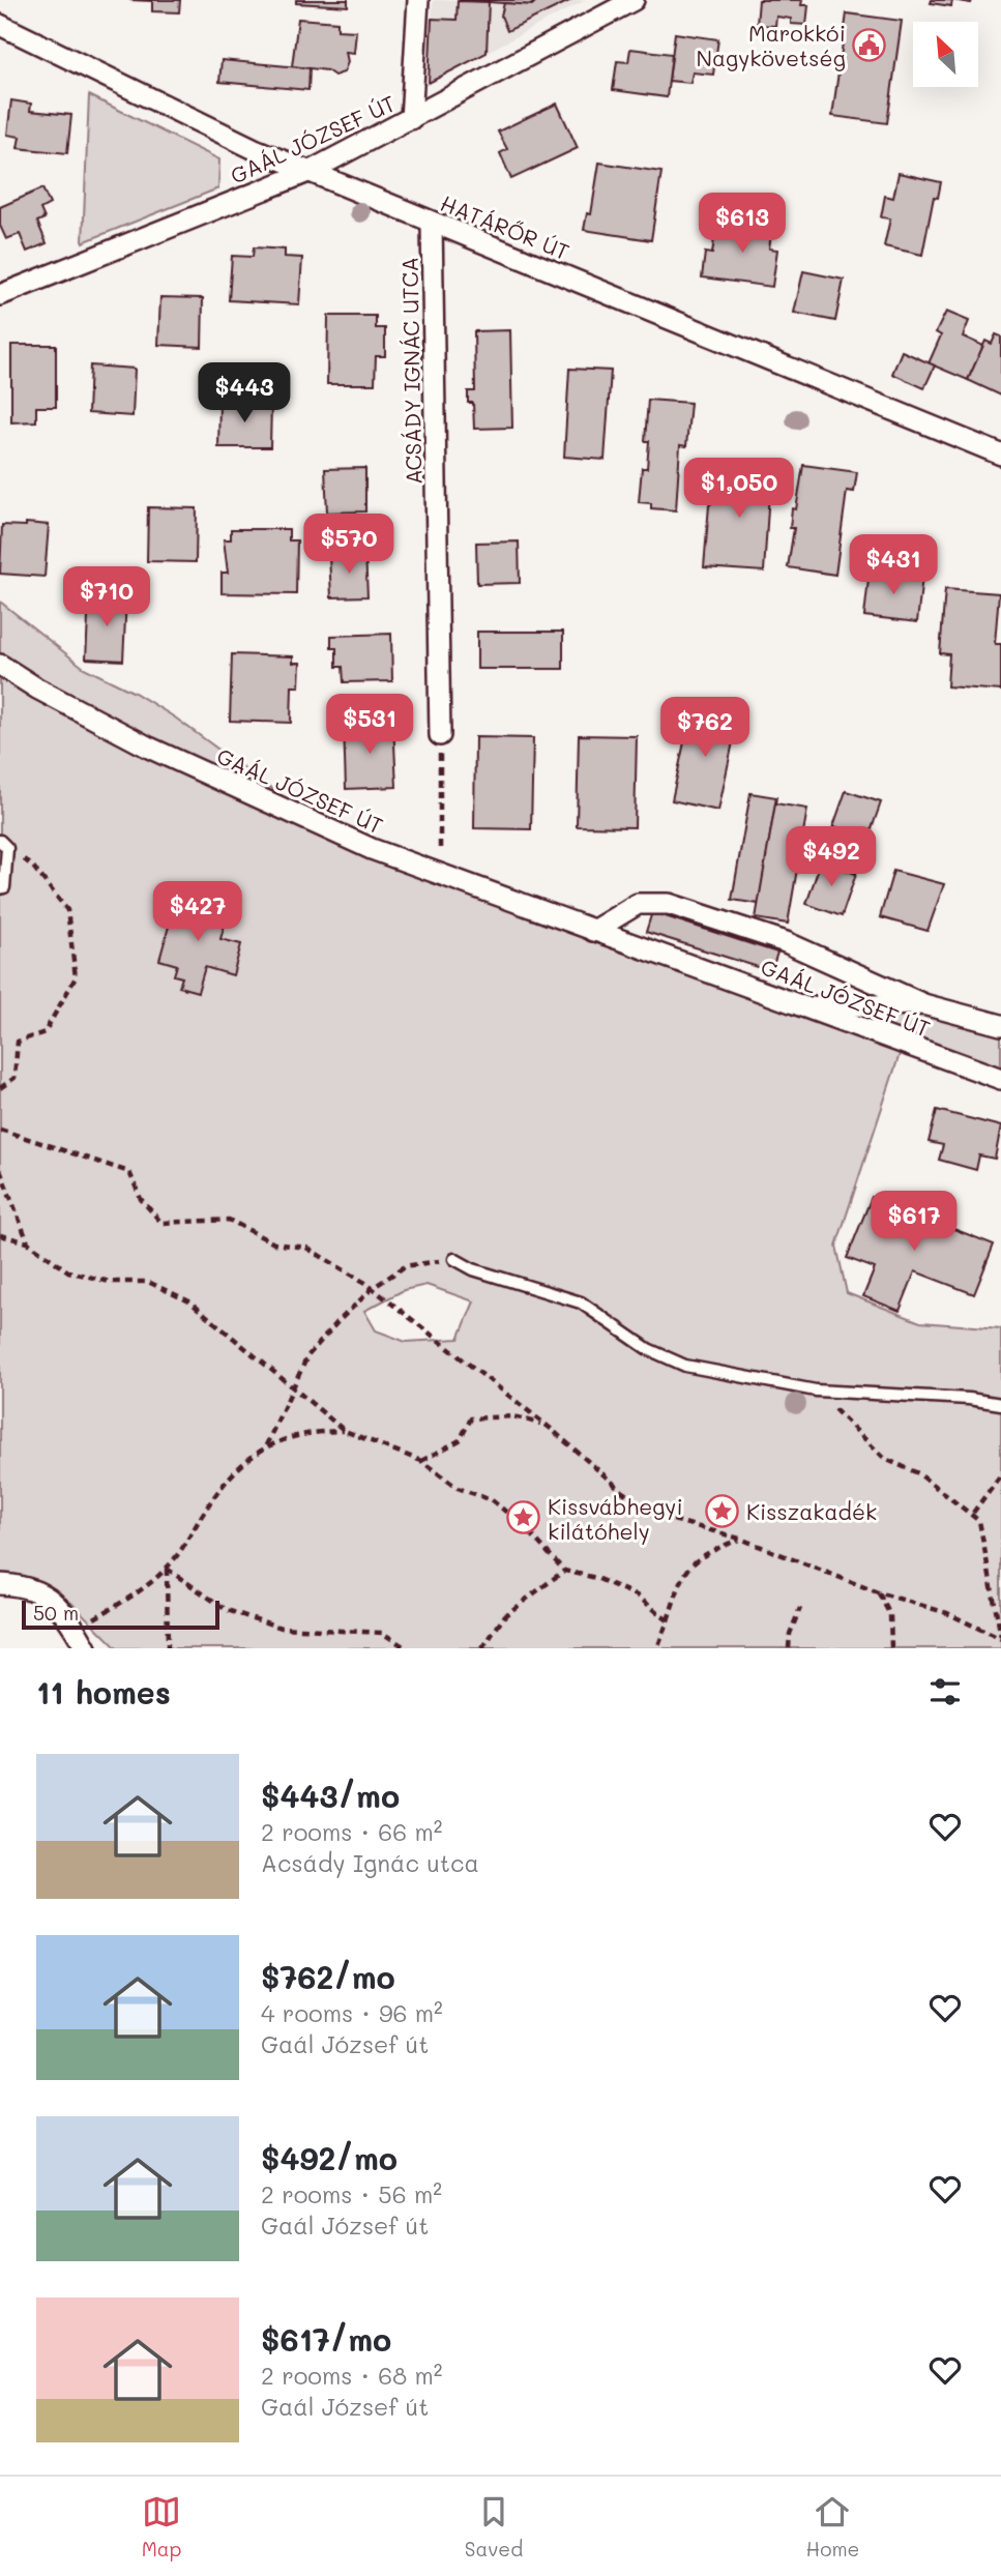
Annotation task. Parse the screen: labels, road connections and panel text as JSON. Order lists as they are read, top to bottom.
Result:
{
  "streets": {
    "street": ["GAÁL JÓZSEF ÚT", "HATÁRŐR ÚT", "ACSÁDY IGNÁC UTCA"]
  },
  "crossings": [
    ["GAÁL JÓZSEF ÚT", "HATÁRŐR ÚT"],
    ["HATÁRŐR ÚT", "ACSÁDY IGNÁC UTCA"]
  ],
  "places": {
    "public building": ["Marokkói Nagykövetség"],
    "place": ["Kisszakadék", "Kissvábhegyi kilátóhely"]
  },
  "scale_bar": "50 m",
  "north": "top left",
  "page": {
    "price": [
      "$613",
      "$443",
      "$1,050",
      "$570",
      "$431",
      "$710",
      "$531",
      "$762",
      "$492",
      "$427",
      "$617"
    ],
    "scale": "50 m",
    "heading": "11 homes",
    "list": [
      {
        "name": "$443/mo",
        "note": "2 rooms · 66 m² · Acsády Ignác utca"
      },
      {
        "name": "$762/mo",
        "note": "4 rooms · 96 m² · Gaál József út"
      },
      {
        "name": "$492/mo",
        "note": "2 rooms · 56 m² · Gaál József út"
      },
      {
        "name": "$617/mo",
        "note": "2 rooms · 68 m² · Gaál József út"
      }
    ],
    "tabs": ["Map", "Saved", "Home"]
  }
}
